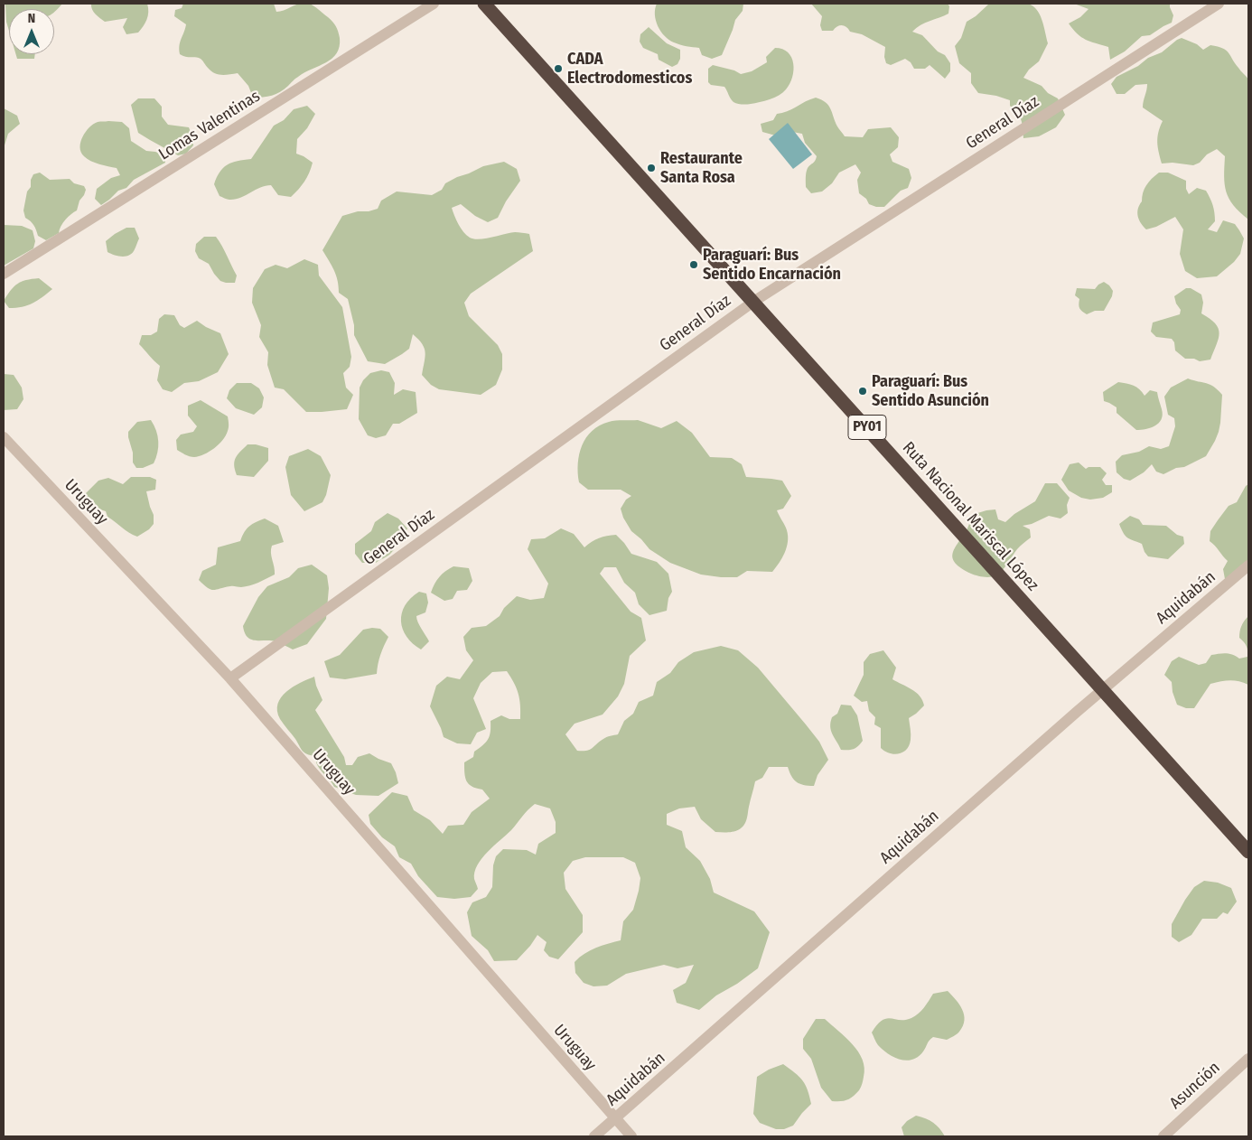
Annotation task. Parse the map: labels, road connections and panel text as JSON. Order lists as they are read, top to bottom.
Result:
{
  "streets": {
    "highway": ["PY01", "Ruta Nacional Mariscal López"],
    "street": [
      "General Díaz",
      "Lomas Valentinas",
      "Uruguay",
      "Aquidabán",
      "Asunción"
    ]
  },
  "crossings": [
    ["General Díaz", "Uruguay"],
    ["General Díaz", "Ruta Nacional Mariscal López"],
    ["Uruguay", "Aquidabán"],
    ["Ruta Nacional Mariscal López", "Aquidabán"]
  ],
  "places": [
    "CADA Electrodomesticos",
    "Restaurante Santa Rosa",
    "Paraguarí: Bus Sentido Encarnación",
    "Paraguarí: Bus Sentido Asunción"
  ],
  "north": "top"
}
